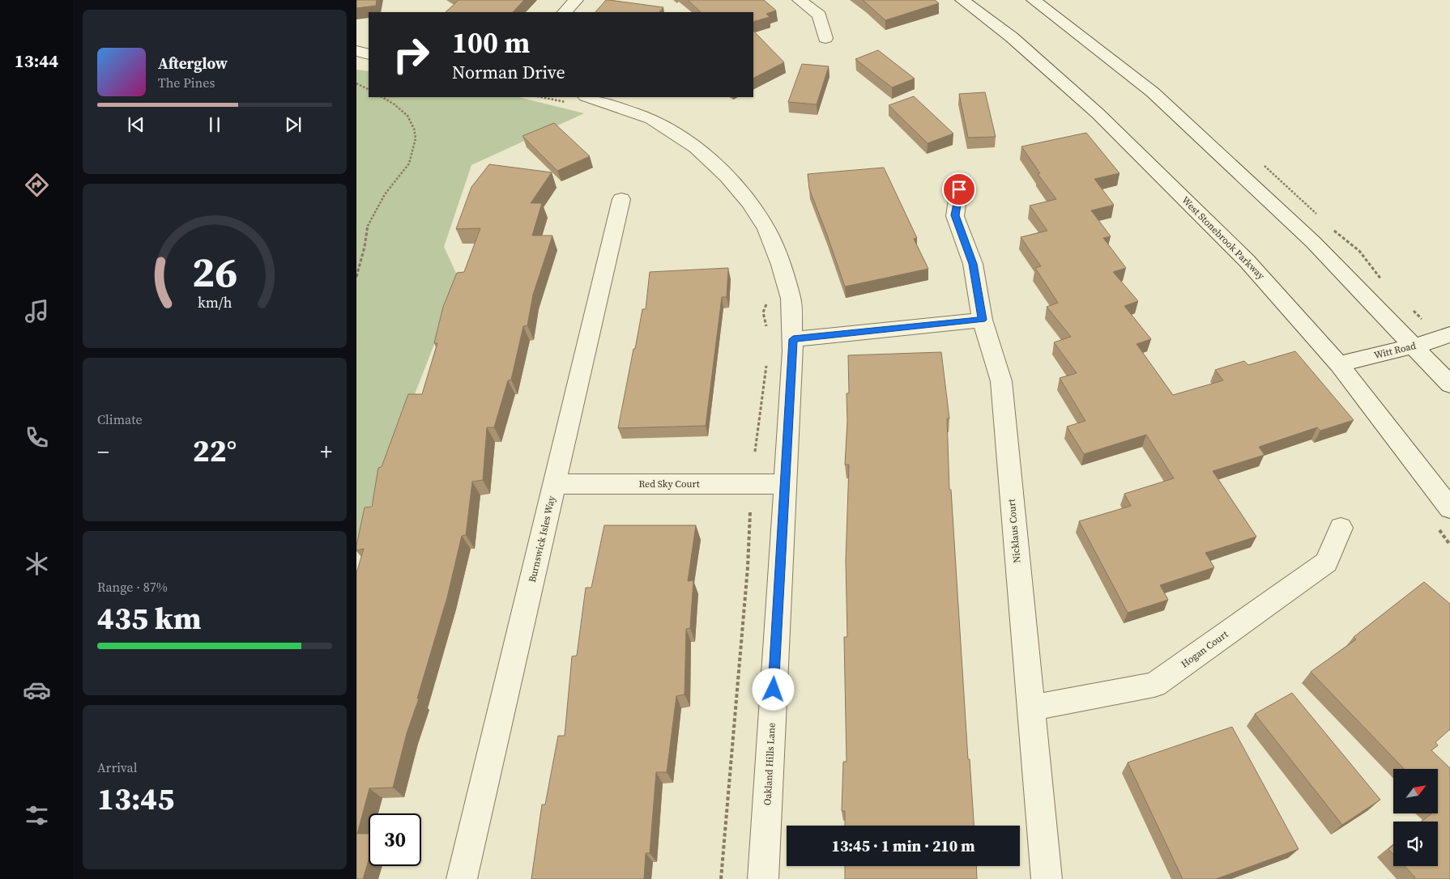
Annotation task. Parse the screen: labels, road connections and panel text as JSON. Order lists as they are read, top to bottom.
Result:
{
  "streets": {
    "street": [
      "West Stonebrook Parkway",
      "Witt Road",
      "Red Sky Court",
      "Nicklaus Court",
      "Burnswick Isles Way",
      "Hogan Court",
      "Oakland Hills Lane"
    ]
  },
  "crossings": [
    ["West Stonebrook Parkway", "Witt Road"],
    ["Red Sky Court", "Burnswick Isles Way"],
    ["Red Sky Court", "Oakland Hills Lane"],
    ["Nicklaus Court", "Hogan Court"]
  ],
  "north": "top right",
  "page": {
    "tabs": "13:44",
    "turn": ["100 m", "Norman Drive"],
    "song": ["Afterglow", "The Pines"],
    "tile": [
      "Climate",
      ["Range · 87%", "435 km"],
      ["Arrival", "13:45"]
    ],
    "heat": ["−", "22°", "+"],
    "limit": "30",
    "trip": "13:45 · 1 min · 210 m",
    "gauge": ["26", "km/h"]
  }
}
